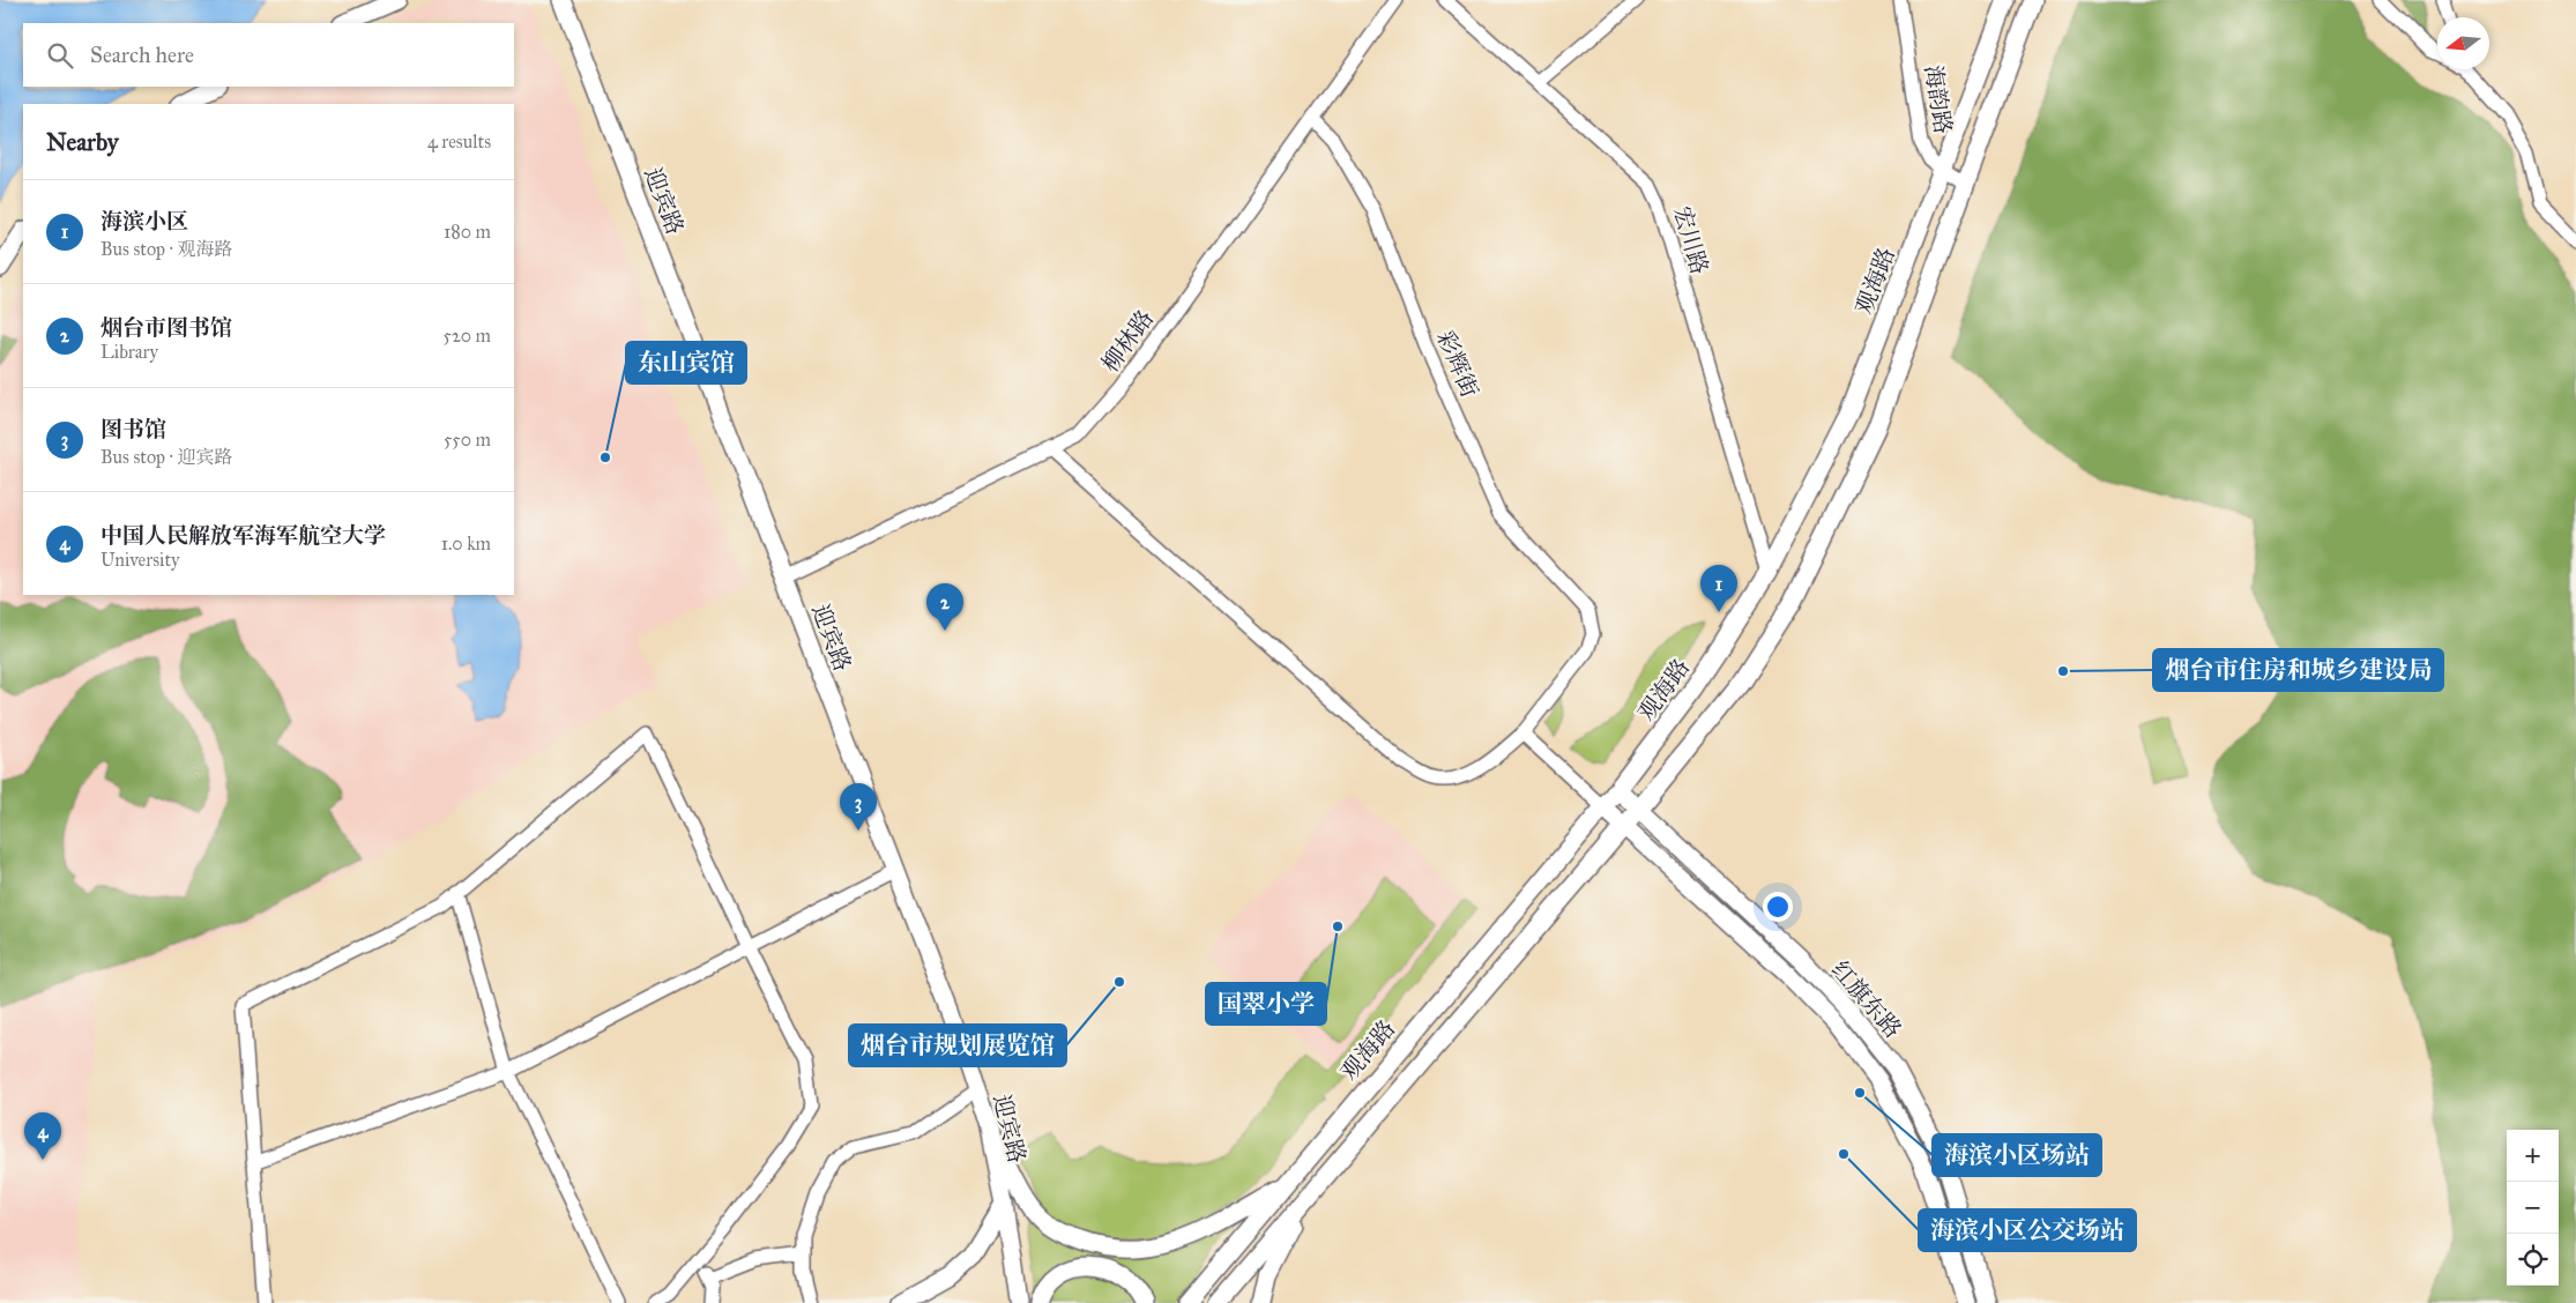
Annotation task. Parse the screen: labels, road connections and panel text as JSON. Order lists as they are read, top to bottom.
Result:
{
  "streets": {
    "main road": ["迎宾路", "观海路", "红旗东路"],
    "street": [
      "海韵路",
      "宏川路",
      "柳林路",
      "彩辉街"
    ]
  },
  "crossings": [
    ["海韵路", "观海路"],
    ["迎宾路", "柳林路"],
    ["宏川路", "观海路"],
    ["观海路", "红旗东路"],
    ["柳林路", "彩辉街"]
  ],
  "places": [
    "东山宾馆",
    "烟台市住房和城乡建设局",
    "国翠小学",
    "烟台市规划展览馆",
    "海滨小区场站",
    "海滨小区公交场站"
  ],
  "north": "left",
  "page": {
    "search": "Search here",
    "heading": ["Nearby", "4 results"],
    "list": [
      {
        "mark": "1",
        "name": "海滨小区",
        "note": "Bus stop · 观海路",
        "value": "180 m"
      },
      {
        "mark": "2",
        "name": "烟台市图书馆",
        "note": "Library",
        "value": "520 m"
      },
      {
        "mark": "3",
        "name": "图书馆",
        "note": "Bus stop · 迎宾路",
        "value": "550 m"
      },
      {
        "mark": "4",
        "name": "中国人民解放军海军航空大学",
        "note": "University",
        "value": "1.0 km"
      }
    ],
    "pins": [
      "1",
      "2",
      "3",
      "4"
    ],
    "map_buttons": ["+", "−"]
  }
}
